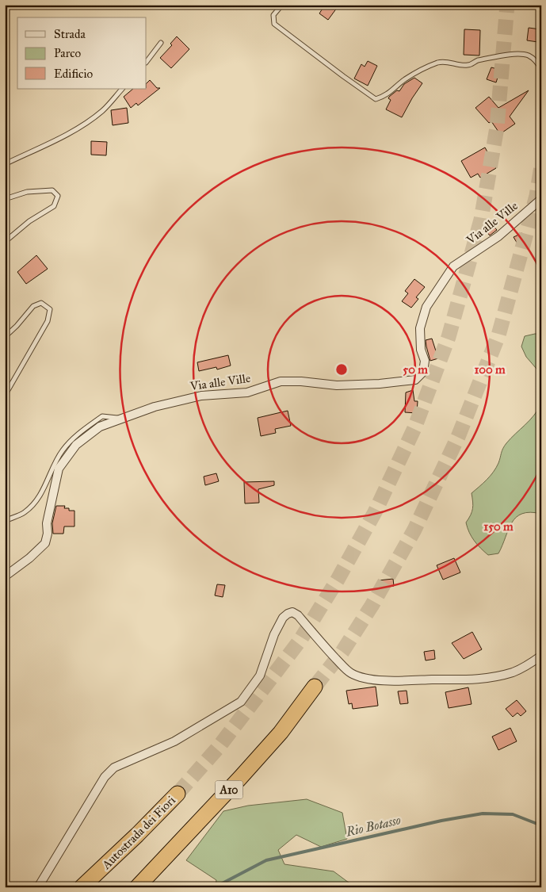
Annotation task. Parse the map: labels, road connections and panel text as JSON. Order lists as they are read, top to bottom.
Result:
{
  "streets": {
    "highway": ["A10", "Autostrada dei Fiori"],
    "street": ["Via alle Ville"]
  },
  "water": ["Rio Botasso"],
  "legend": ["Strada", "Parco", "Edificio"],
  "rings": ["50 m", "100 m", "150 m"]
}
